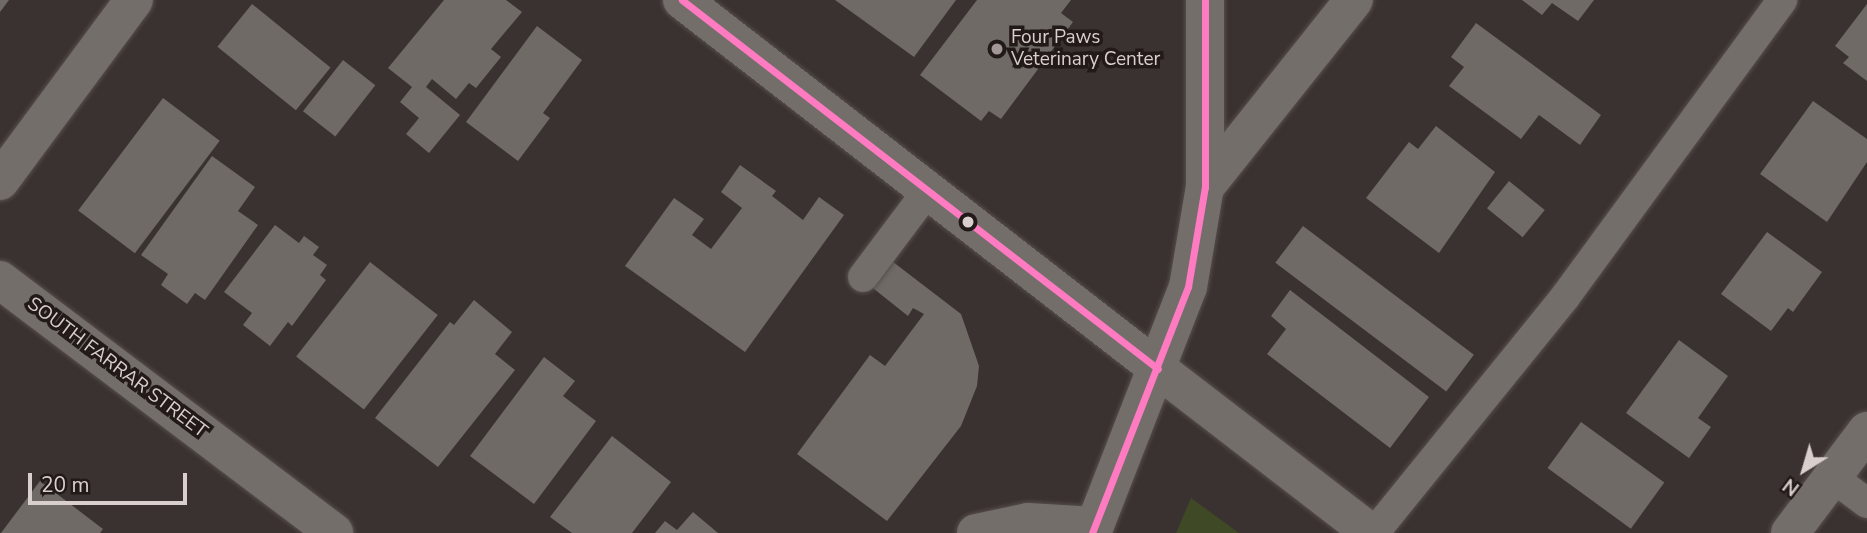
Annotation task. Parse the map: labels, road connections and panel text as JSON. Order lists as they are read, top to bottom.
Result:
{
  "streets": {
    "street": ["SOUTH FARRAR STREET"]
  },
  "places": ["Four Paws Veterinary Center"],
  "scale_bar": "20 m",
  "north": "bottom left"
}
